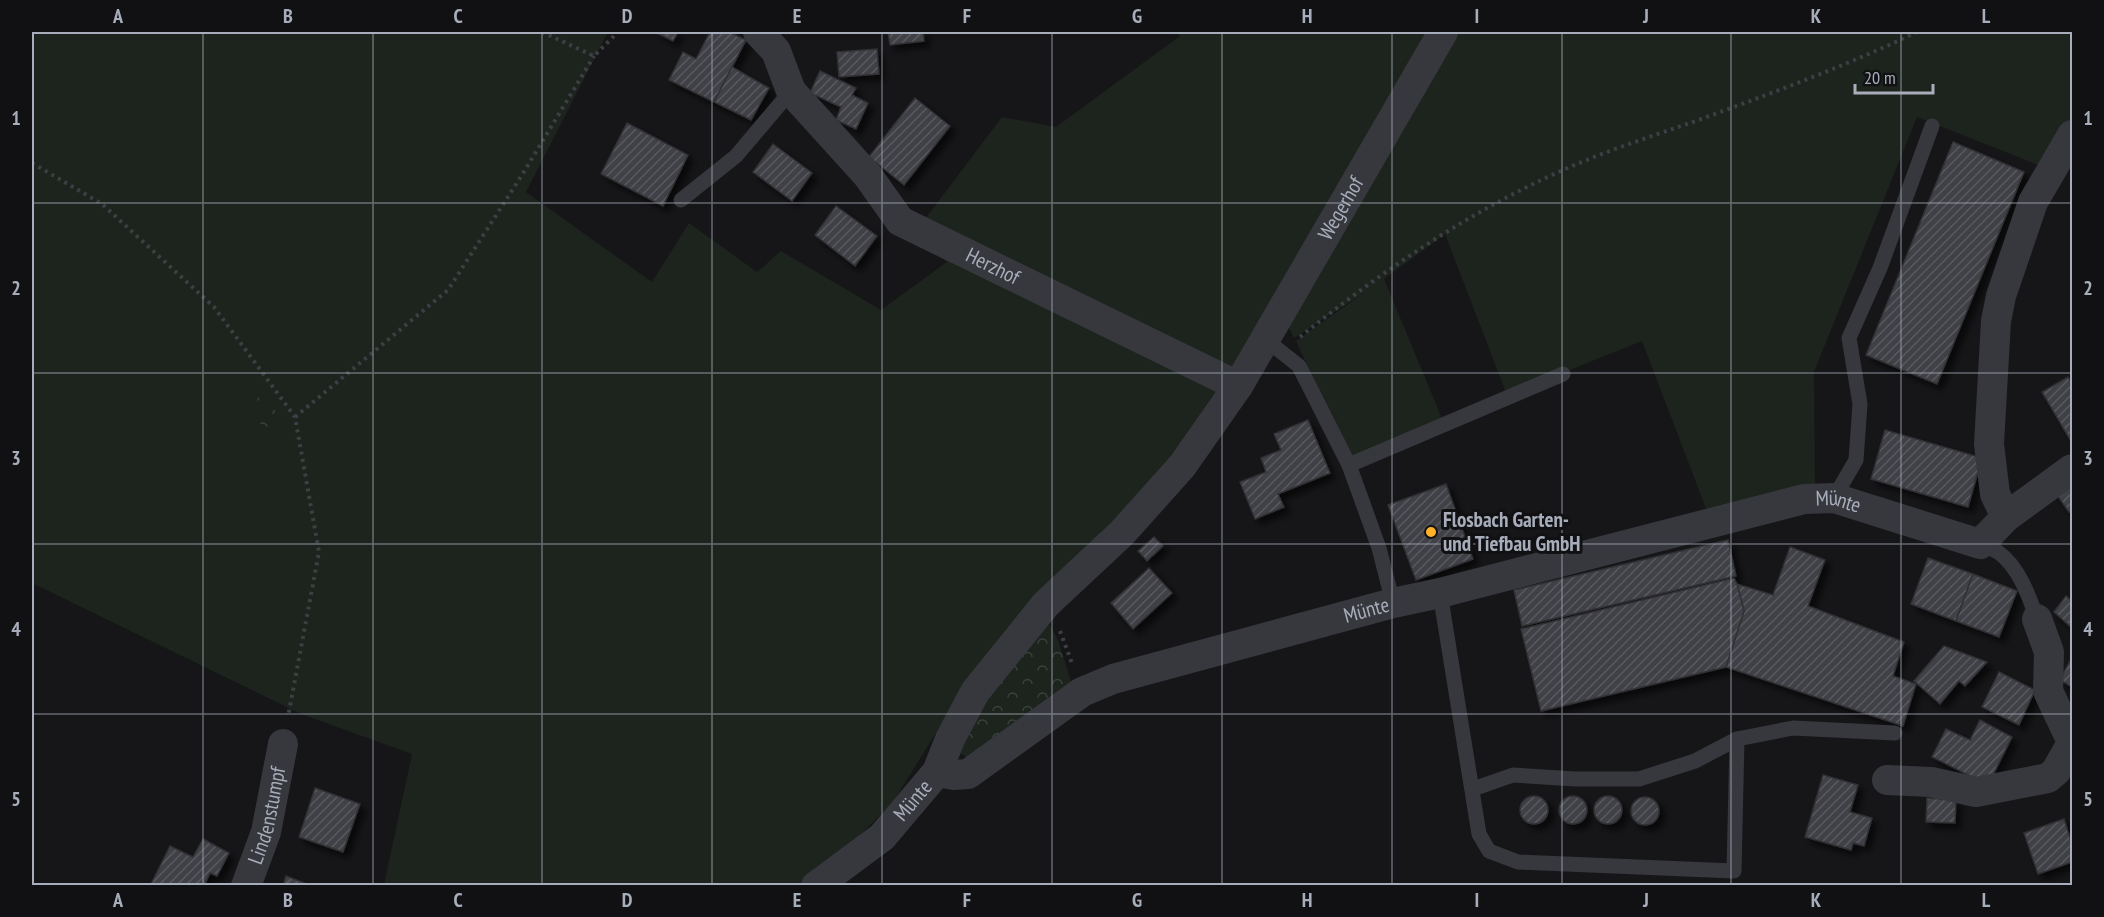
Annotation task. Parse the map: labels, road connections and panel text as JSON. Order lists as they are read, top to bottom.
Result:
{
  "streets": {
    "street": [
      "Wegerhof",
      "Herzhof",
      "Münte",
      "Lindenstumpf"
    ]
  },
  "crossings": [
    ["Wegerhof", "Herzhof"],
    ["Wegerhof", "Münte"]
  ],
  "places": ["Flosbach Garten- und Tiefbau GmbH"],
  "scale_bar": "20 m",
  "grid": {
    "columns": [
      "A",
      "B",
      "C",
      "D",
      "E",
      "F",
      "G",
      "H",
      "I",
      "J",
      "K",
      "L"
    ],
    "rows": [
      "1",
      "2",
      "3",
      "4",
      "5"
    ]
  }
}
